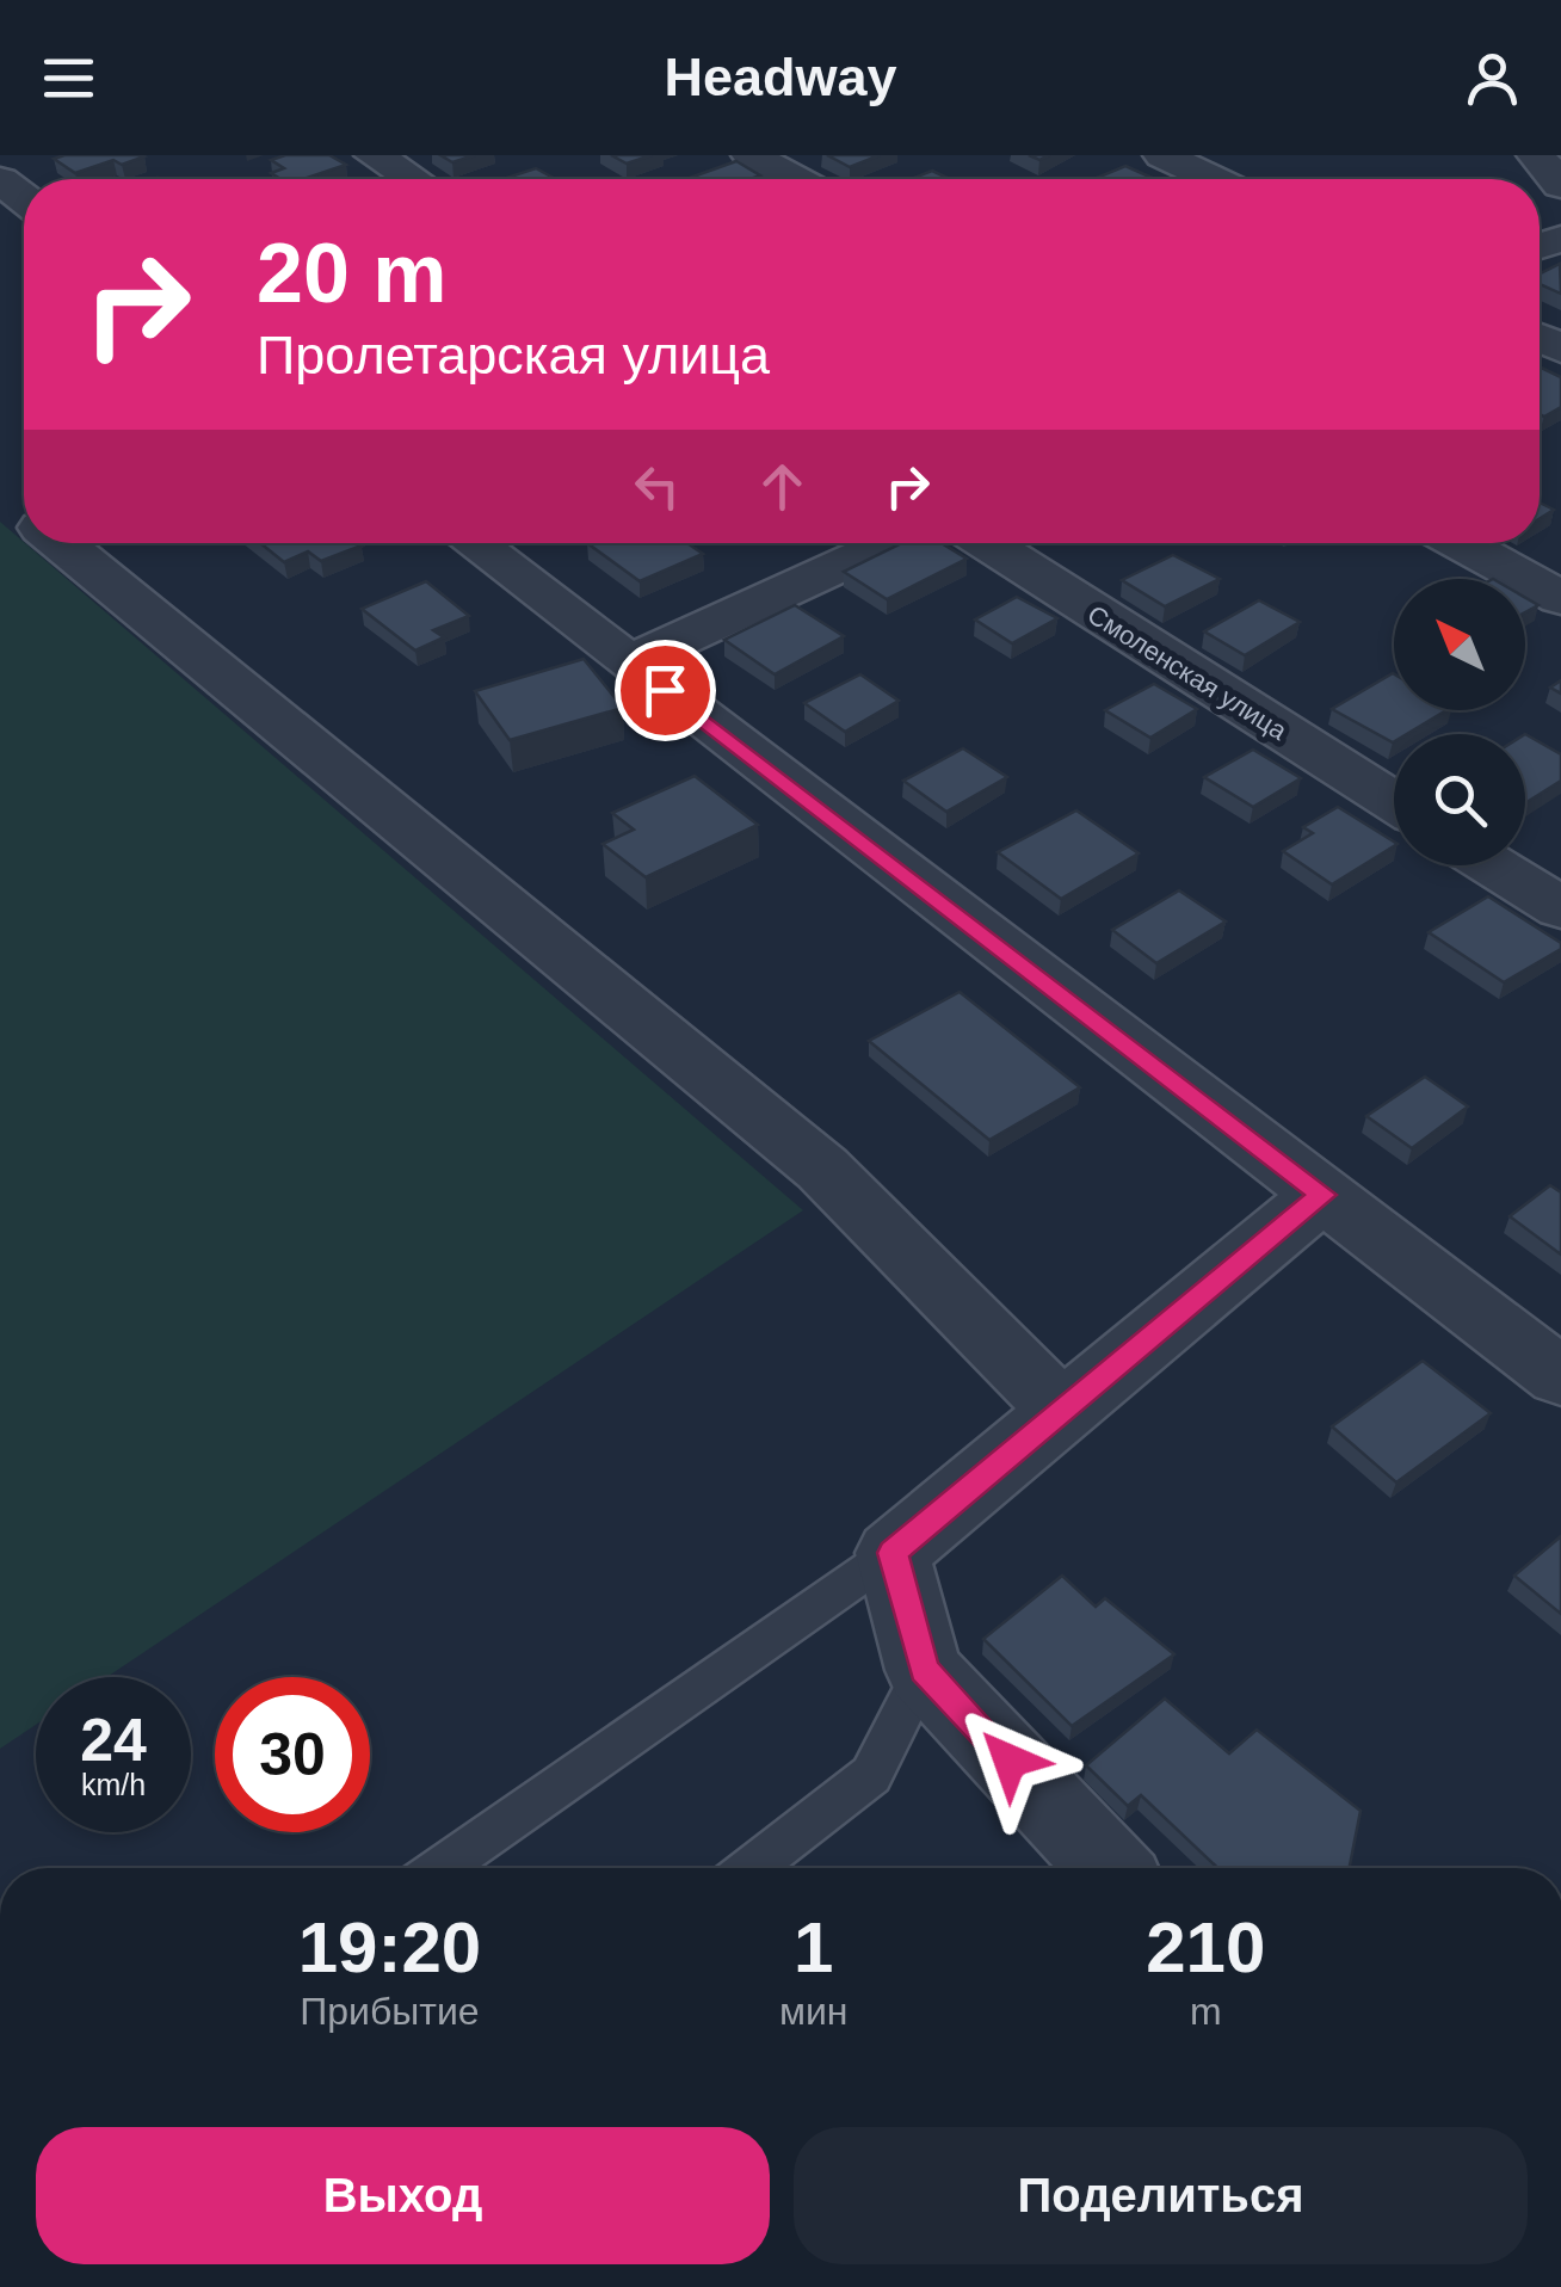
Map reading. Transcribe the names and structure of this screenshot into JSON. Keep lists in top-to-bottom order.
{
  "streets": {
    "street": ["Смоленская улица"]
  },
  "north": "top left",
  "page": {
    "header": "Headway",
    "turn": ["20 m", "Пролетарская улица"],
    "speed": "24 km/h",
    "limit": "30",
    "eta": [
      "19:20",
      "Прибытие",
      "1",
      "мин",
      "210",
      "m"
    ],
    "buttons": ["Выход", "Поделиться"]
  }
}
